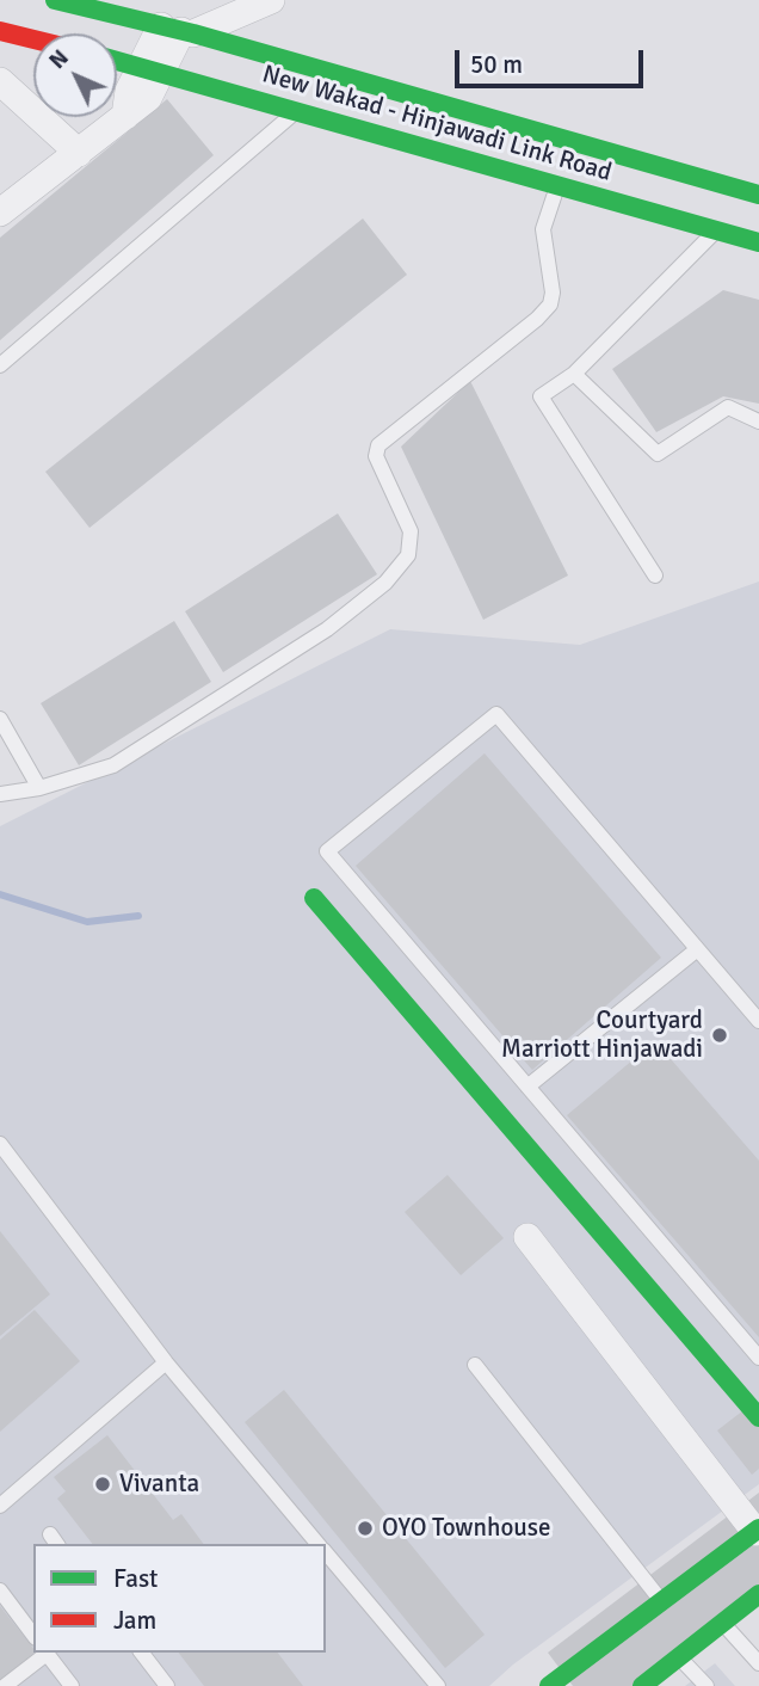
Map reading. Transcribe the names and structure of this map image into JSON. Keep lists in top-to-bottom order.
{
  "streets": {
    "main road": ["New Wakad - Hinjawadi Link Road"]
  },
  "places": ["Courtyard Marriott Hinjawadi", "Vivanta", "OYO Townhouse"],
  "legend": ["Fast", "Jam"],
  "scale_bar": "50 m",
  "north": "top left"
}
